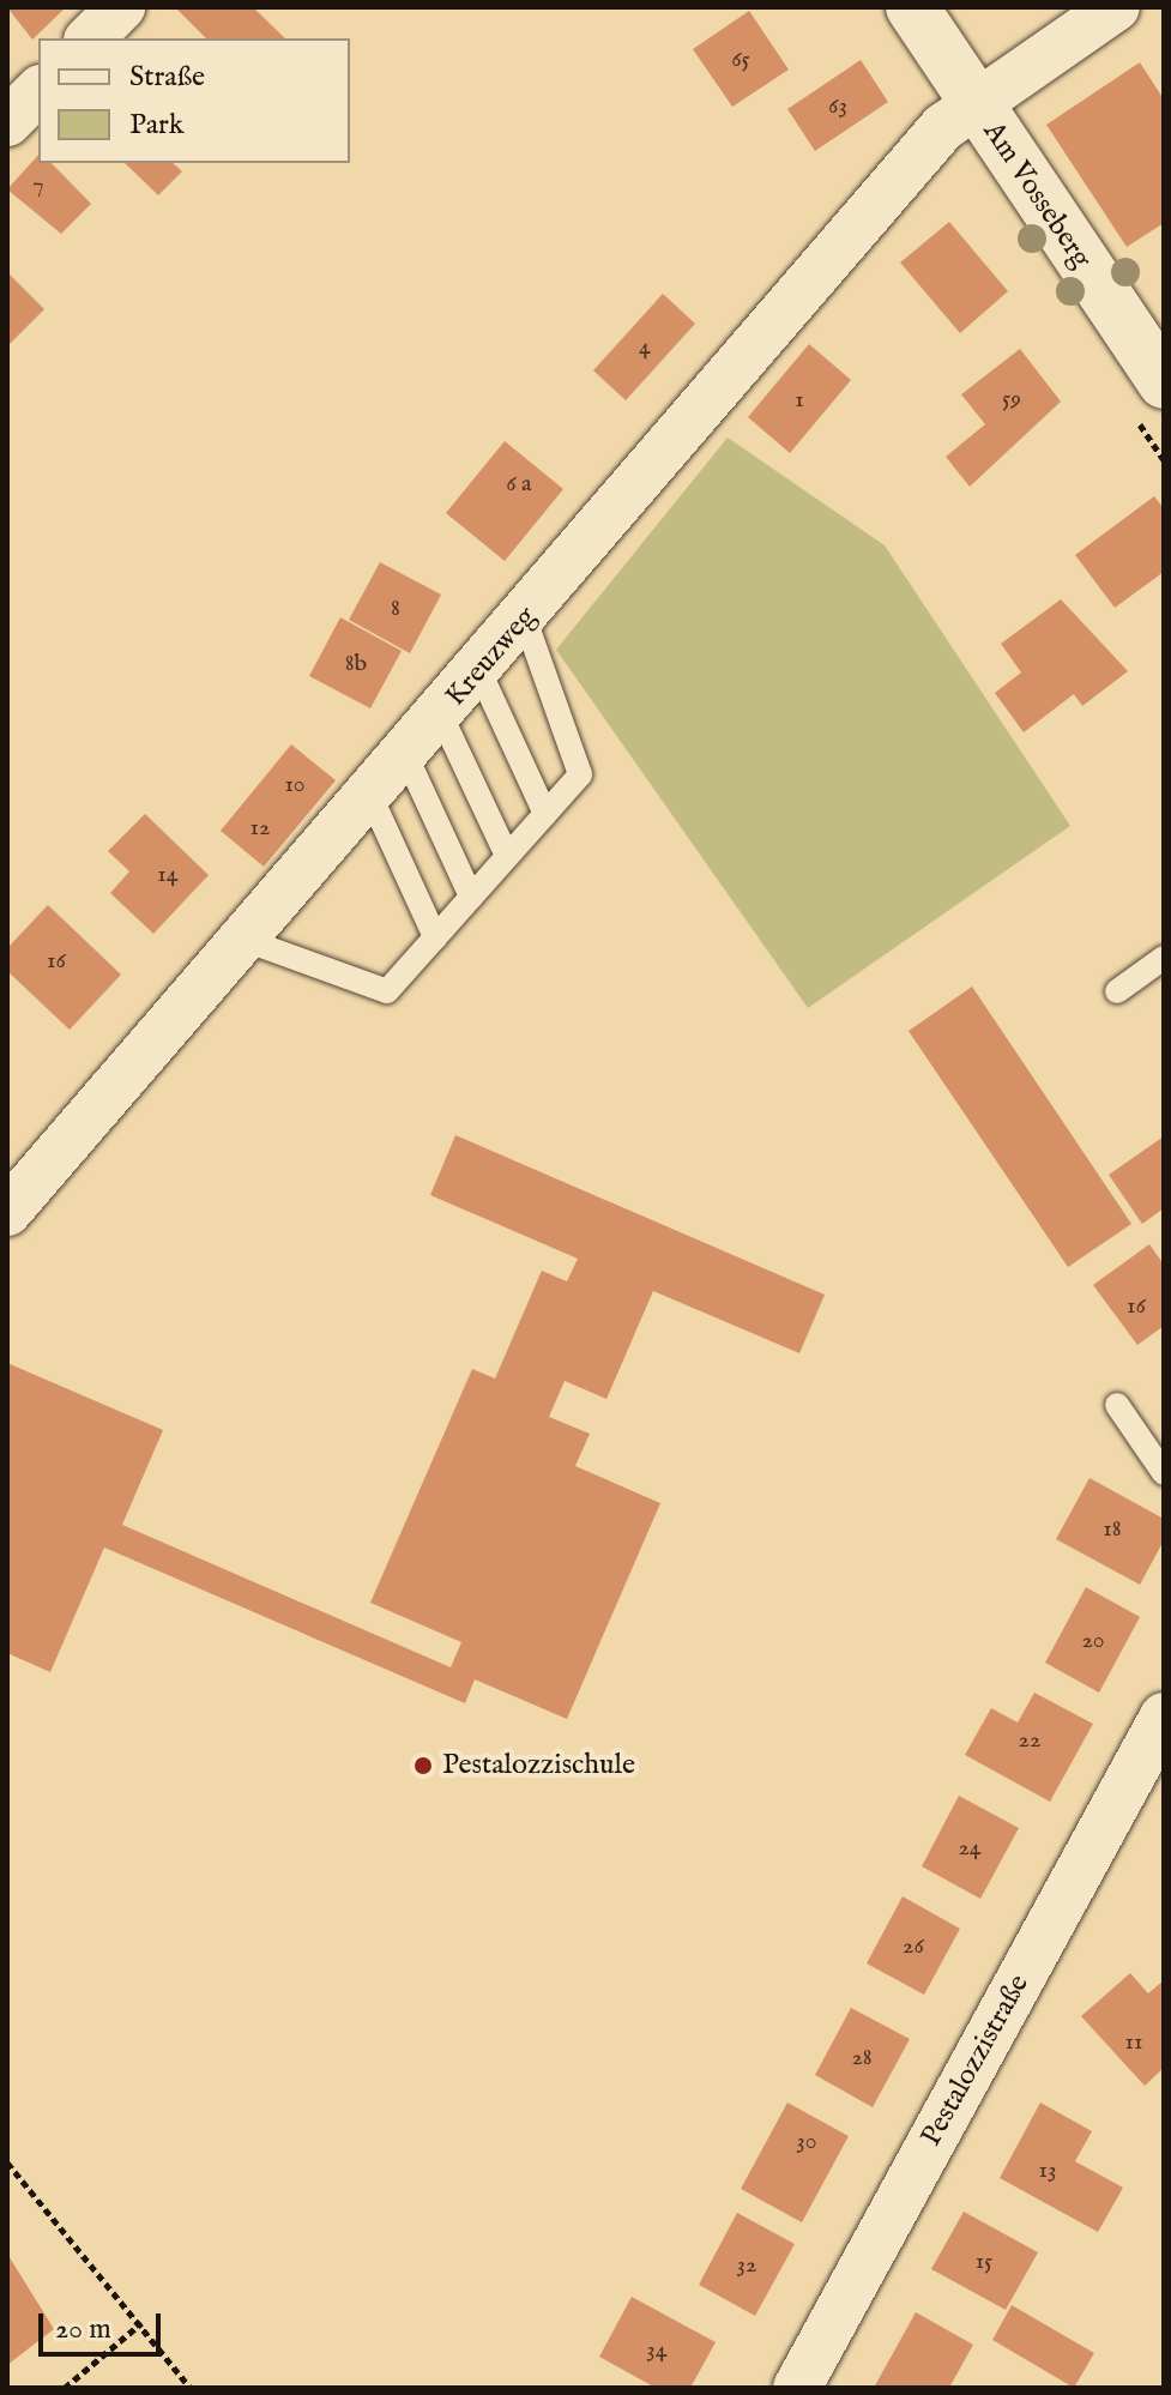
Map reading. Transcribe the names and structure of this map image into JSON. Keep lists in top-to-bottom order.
{
  "streets": {
    "street": ["Am Vosseberg", "Kreuzweg", "Pestalozzistraße"]
  },
  "crossings": [
    ["Am Vosseberg", "Kreuzweg"]
  ],
  "places": ["Pestalozzischule"],
  "house_numbers": [
    "65",
    "63",
    "7",
    "4",
    "59",
    "1",
    "6 a",
    "8",
    "8b",
    "10",
    "12",
    "14",
    "16",
    "16",
    "18",
    "20",
    "22",
    "24",
    "26",
    "11",
    "28",
    "30",
    "13",
    "15",
    "32",
    "34"
  ],
  "legend": ["Straße", "Park"],
  "scale_bar": "20 m"
}
